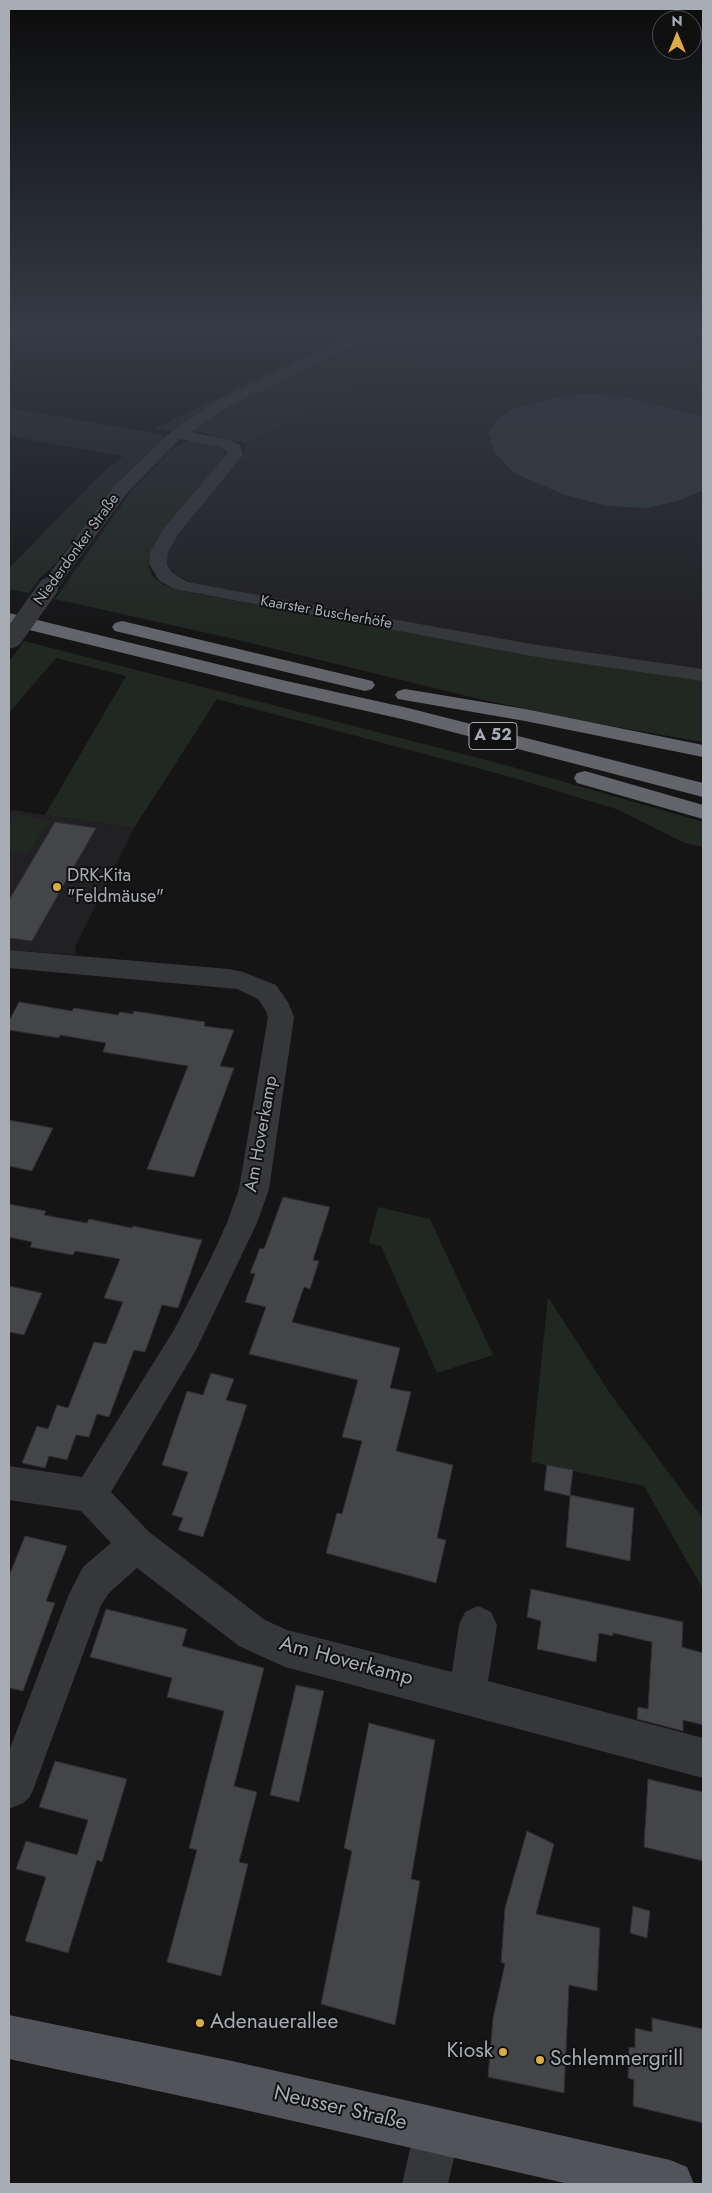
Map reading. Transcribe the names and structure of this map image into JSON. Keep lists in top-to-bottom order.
{
  "streets": {
    "highway": ["A 52"],
    "main road": ["Neusser Straße"],
    "street": ["Niederdonker Straße", "Kaarster Buscherhöfe", "Am Hoverkamp"]
  },
  "crossings": [
    ["Niederdonker Straße", "Kaarster Buscherhöfe"],
    ["Niederdonker Straße", "A 52"]
  ],
  "places": [
    "DRK-Kita \"Feldmäuse\"",
    "Adenauerallee",
    "Kiosk",
    "Schlemmergrill"
  ],
  "north": "top"
}
